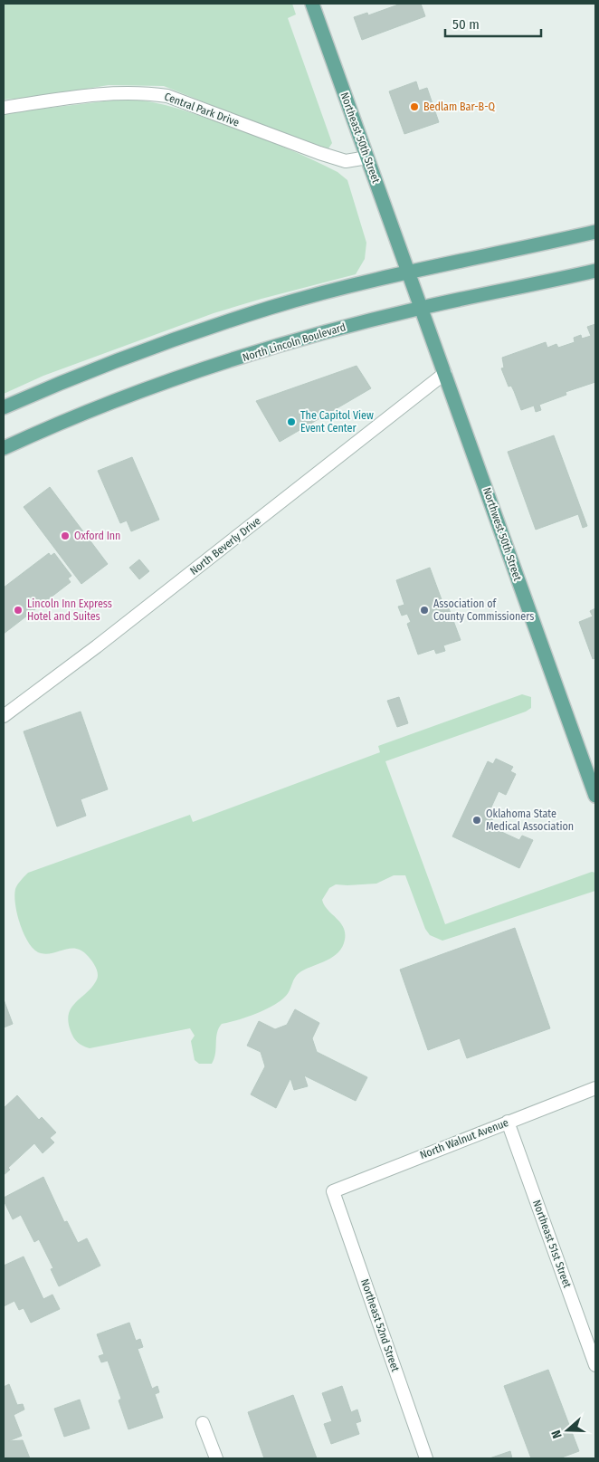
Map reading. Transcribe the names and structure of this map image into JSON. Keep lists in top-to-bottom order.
{
  "streets": {
    "main road": ["Northeast 50th Street", "North Lincoln Boulevard", "Northwest 50th Street"],
    "street": [
      "Central Park Drive",
      "North Beverly Drive",
      "North Walnut Avenue",
      "Northeast 51st Street",
      "Northeast 52nd Street"
    ]
  },
  "crossings": [
    ["Central Park Drive", "Northeast 50th Street"],
    ["Northeast 50th Street", "Northwest 50th Street"],
    ["North Lincoln Boulevard", "Northwest 50th Street"],
    ["Northwest 50th Street", "North Beverly Drive"],
    ["North Walnut Avenue", "Northeast 51st Street"],
    ["North Walnut Avenue", "Northeast 52nd Street"]
  ],
  "places": [
    "Bedlam Bar-B-Q",
    "The Capitol View Event Center",
    "Oxford Inn",
    "Lincoln Inn Express Hotel and Suites",
    "Association of County Commissioners",
    "Oklahoma State Medical Association"
  ],
  "scale_bar": "50 m",
  "north": "left"
}
